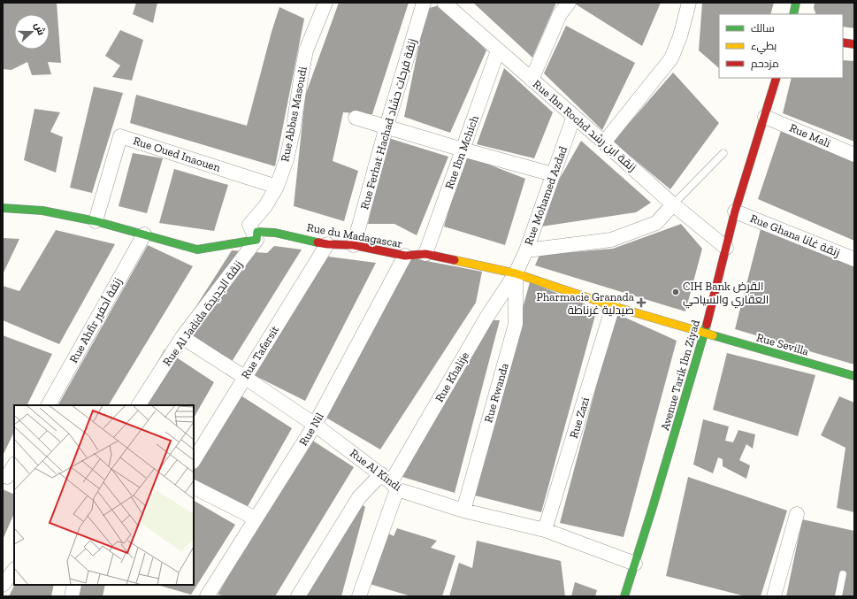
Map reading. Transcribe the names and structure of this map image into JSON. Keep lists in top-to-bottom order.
{
  "streets": {
    "street": [
      "Rue Abbas Masoudi",
      "Rue Ferhat Hachad زنقة فرحات حشاد",
      "Rue Ibn Rochd زنقة ابن رشد",
      "Rue Mali",
      "Rue Ibn Mchich",
      "Rue Oued Inaouen",
      "Rue Mohamed Azdad",
      "Rue du Madagascar",
      "Rue Ghana زنقة غانا",
      "Rue Al Jadida زنقة الجديدة",
      "Rue Ahfir زنقة أحفير",
      "Rue Sevilla",
      "Rue Tafersit",
      "Avenue Tarik Ibn Ziyad",
      "Rue Khalije",
      "Rue Rwanda",
      "Rue Zazi",
      "Rue Nil",
      "Rue Al Kindi"
    ]
  },
  "crossings": [
    ["Rue Abbas Masoudi", "Rue Oued Inaouen"],
    ["Rue Abbas Masoudi", "Rue du Madagascar"],
    ["Rue Abbas Masoudi", "Rue Al Jadida زنقة الجديدة"],
    ["Rue Ferhat Hachad زنقة فرحات حشاد", "Rue du Madagascar"],
    ["Rue Ibn Rochd زنقة ابن رشد", "Rue Ibn Mchich"],
    ["Rue Ibn Rochd زنقة ابن رشد", "Rue Mohamed Azdad"],
    ["Rue Ibn Rochd زنقة ابن رشد", "Avenue Tarik Ibn Ziyad"],
    ["Rue Mali", "Avenue Tarik Ibn Ziyad"],
    ["Rue Ibn Mchich", "Rue du Madagascar"],
    ["Rue Oued Inaouen", "Rue du Madagascar"],
    ["Rue Mohamed Azdad", "Rue du Madagascar"],
    ["Rue Mohamed Azdad", "Rue Khalije"],
    ["Rue Mohamed Azdad", "Rue Rwanda"],
    ["Rue du Madagascar", "Rue Al Jadida زنقة الجديدة"],
    ["Rue du Madagascar", "Rue Ahfir زنقة أحفير"],
    ["Rue du Madagascar", "Rue Sevilla"],
    ["Rue du Madagascar", "Rue Tafersit"],
    ["Rue du Madagascar", "Avenue Tarik Ibn Ziyad"],
    ["Rue du Madagascar", "Rue Khalije"],
    ["Rue du Madagascar", "Rue Rwanda"],
    ["Rue du Madagascar", "Rue Zazi"],
    ["Rue du Madagascar", "Rue Nil"],
    ["Rue Ghana زنقة غانا", "Avenue Tarik Ibn Ziyad"],
    ["Rue Al Jadida زنقة الجديدة", "Rue Al Kindi"],
    ["Rue Sevilla", "Avenue Tarik Ibn Ziyad"],
    ["Rue Tafersit", "Rue Al Kindi"],
    ["Avenue Tarik Ibn Ziyad", "Rue Al Kindi"],
    ["Rue Khalije", "Rue Rwanda"],
    ["Rue Khalije", "Rue Al Kindi"],
    ["Rue Rwanda", "Rue Al Kindi"],
    ["Rue Zazi", "Rue Al Kindi"],
    ["Rue Nil", "Rue Al Kindi"]
  ],
  "places": {
    "other": ["CIH Bank القرض العقاري والسياحي"],
    "health": ["Pharmacie Granada صيدلية غرناطة"]
  },
  "legend": ["سالك", "بطيء", "مزدحم"],
  "north": "right"
}
